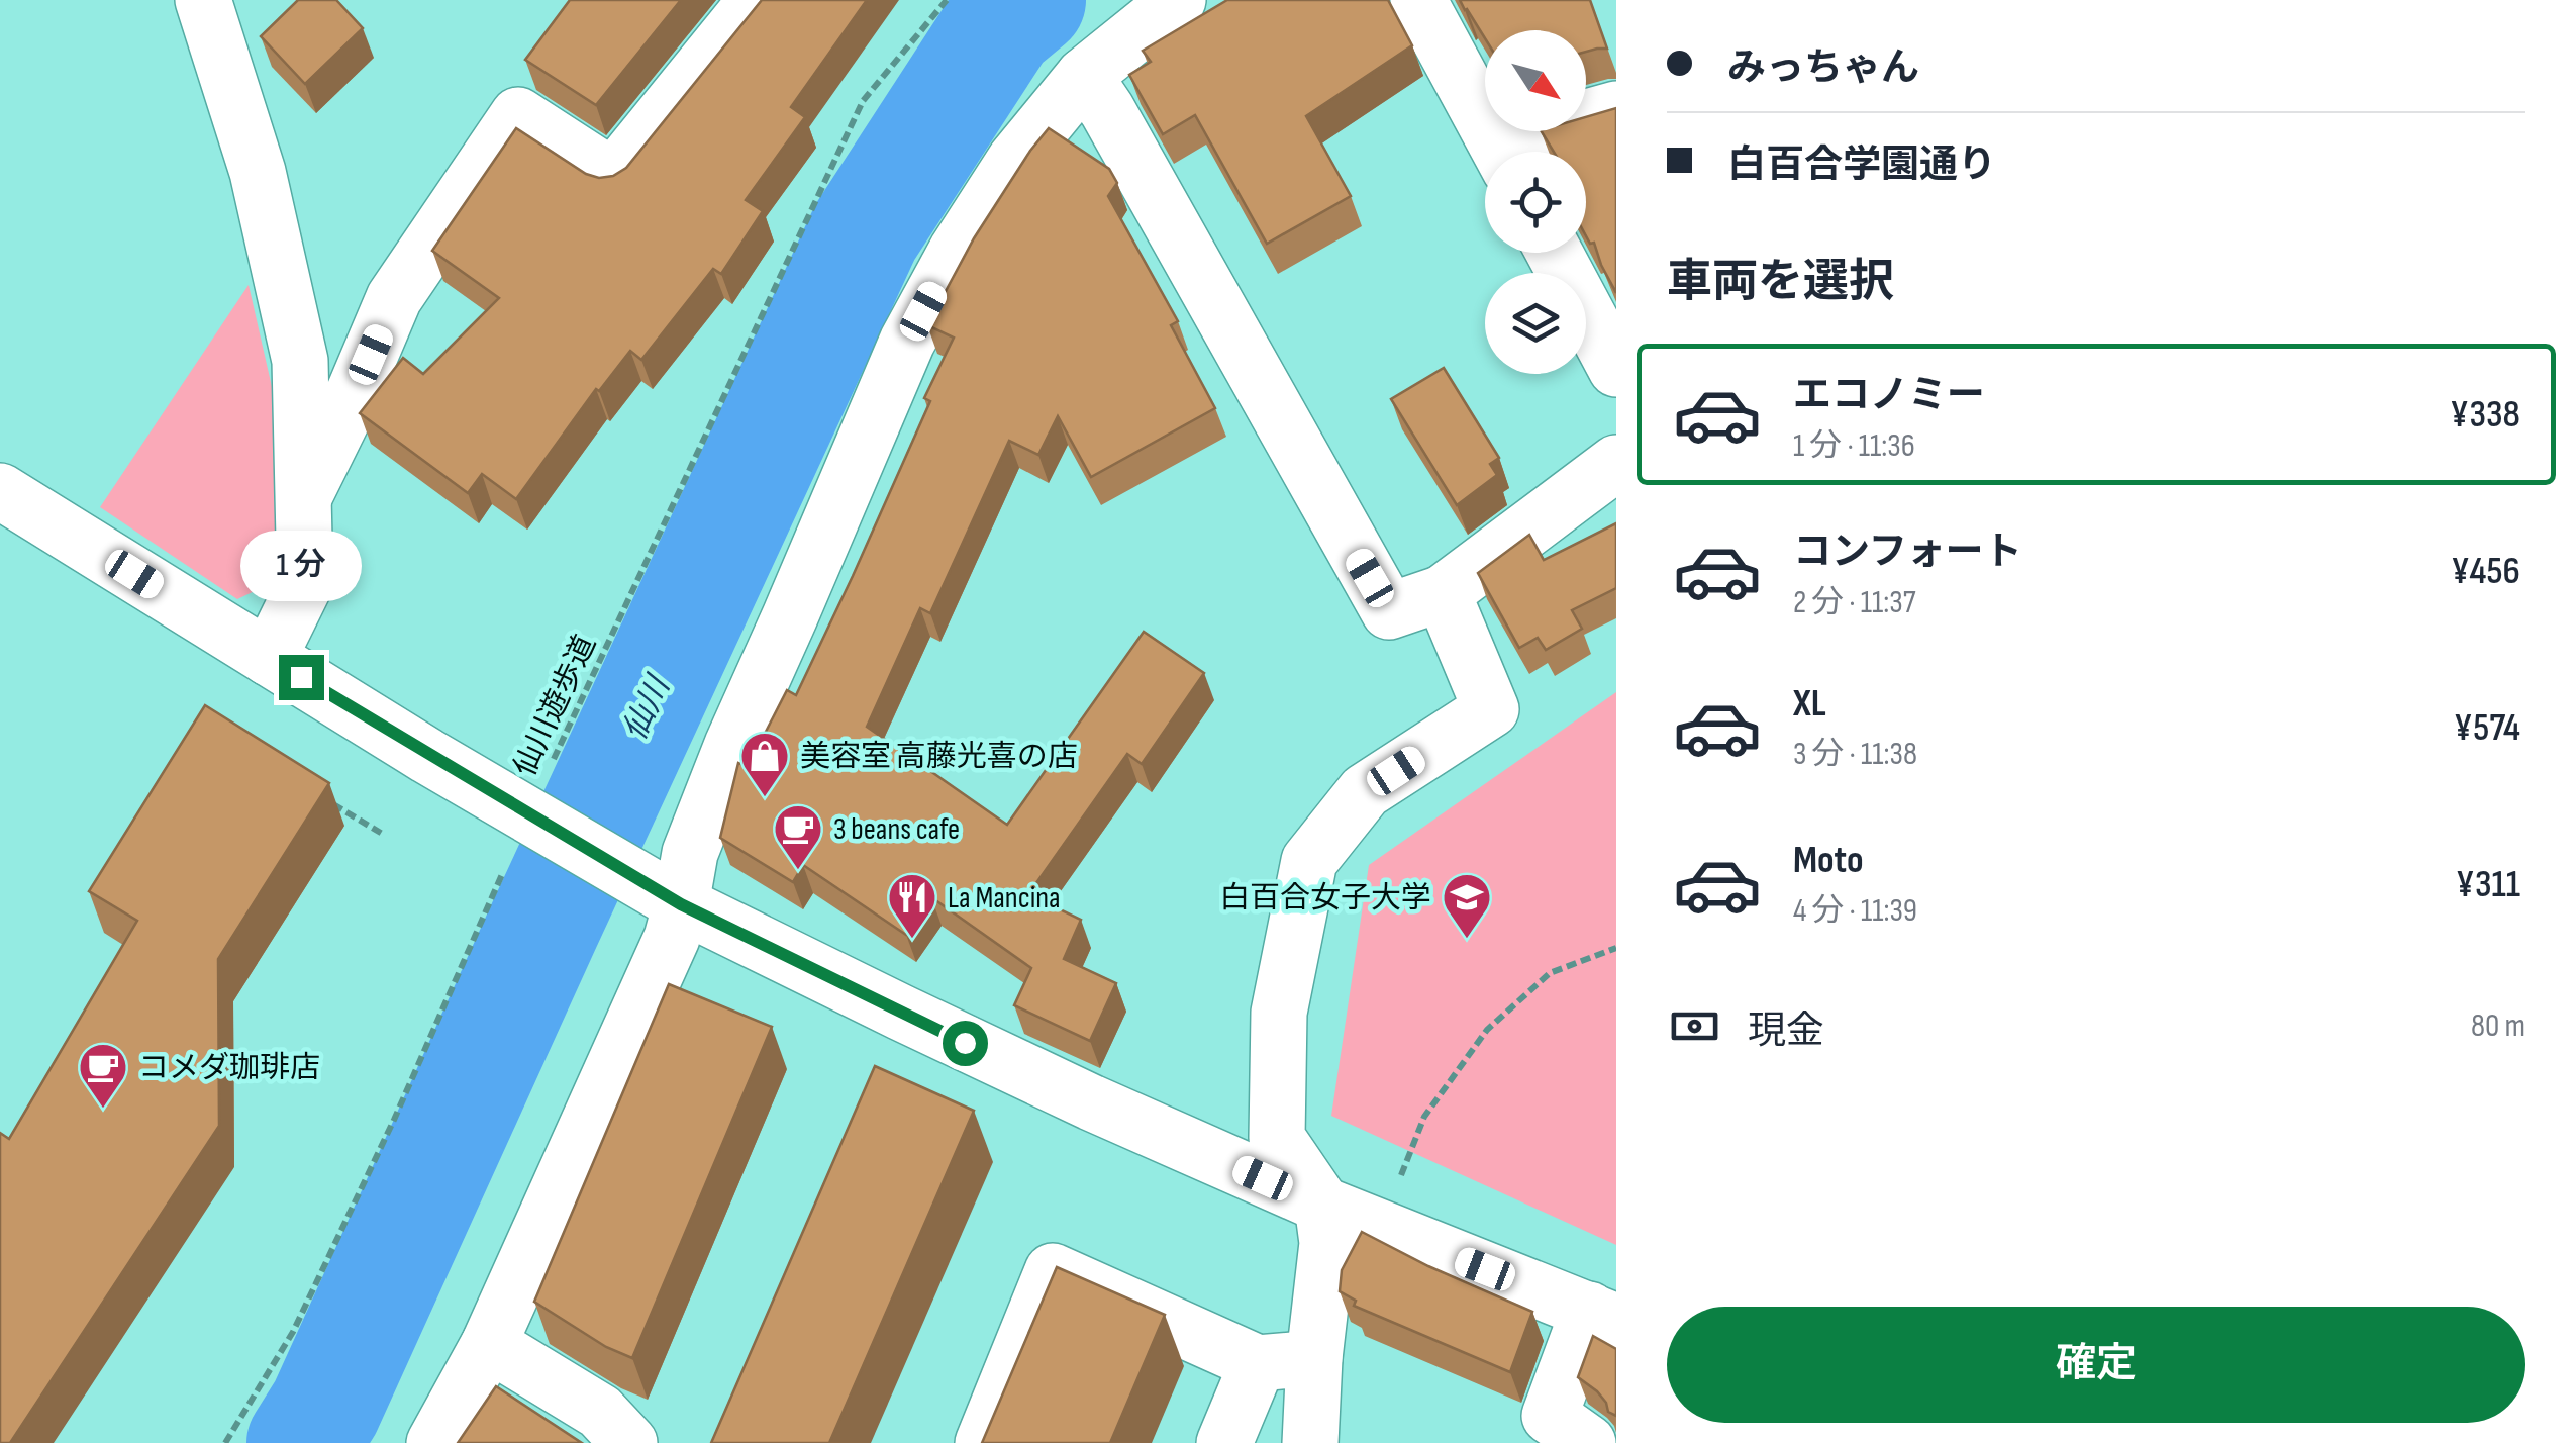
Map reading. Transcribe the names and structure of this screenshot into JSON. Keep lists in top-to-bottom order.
{
  "streets": {
    "path": ["仙川遊歩道"]
  },
  "water": ["仙川"],
  "places": {
    "shop": ["美容室 高藤光喜の店"],
    "cafe": ["3 beans cafe", "コメダ珈琲店"],
    "restaurant": ["La Mancina"],
    "school or university": ["白百合女子大学"]
  },
  "north": "bottom right",
  "page": {
    "banner": ["みっちゃん", "白百合学園通り"],
    "heading": "車両を選択",
    "list": [
      {
        "name": "エコノミー",
        "note": "1 分 · 11:36",
        "value": "¥338"
      },
      {
        "name": "コンフォート",
        "note": "2 分 · 11:37",
        "value": "¥456"
      },
      {
        "name": "XL",
        "note": "3 分 · 11:38",
        "value": "¥574"
      },
      {
        "name": "Moto",
        "note": "4 分 · 11:39",
        "value": "¥311"
      }
    ],
    "bubble": "1 分",
    "pay": ["現金", "80 m"],
    "buttons": "確定"
  }
}
